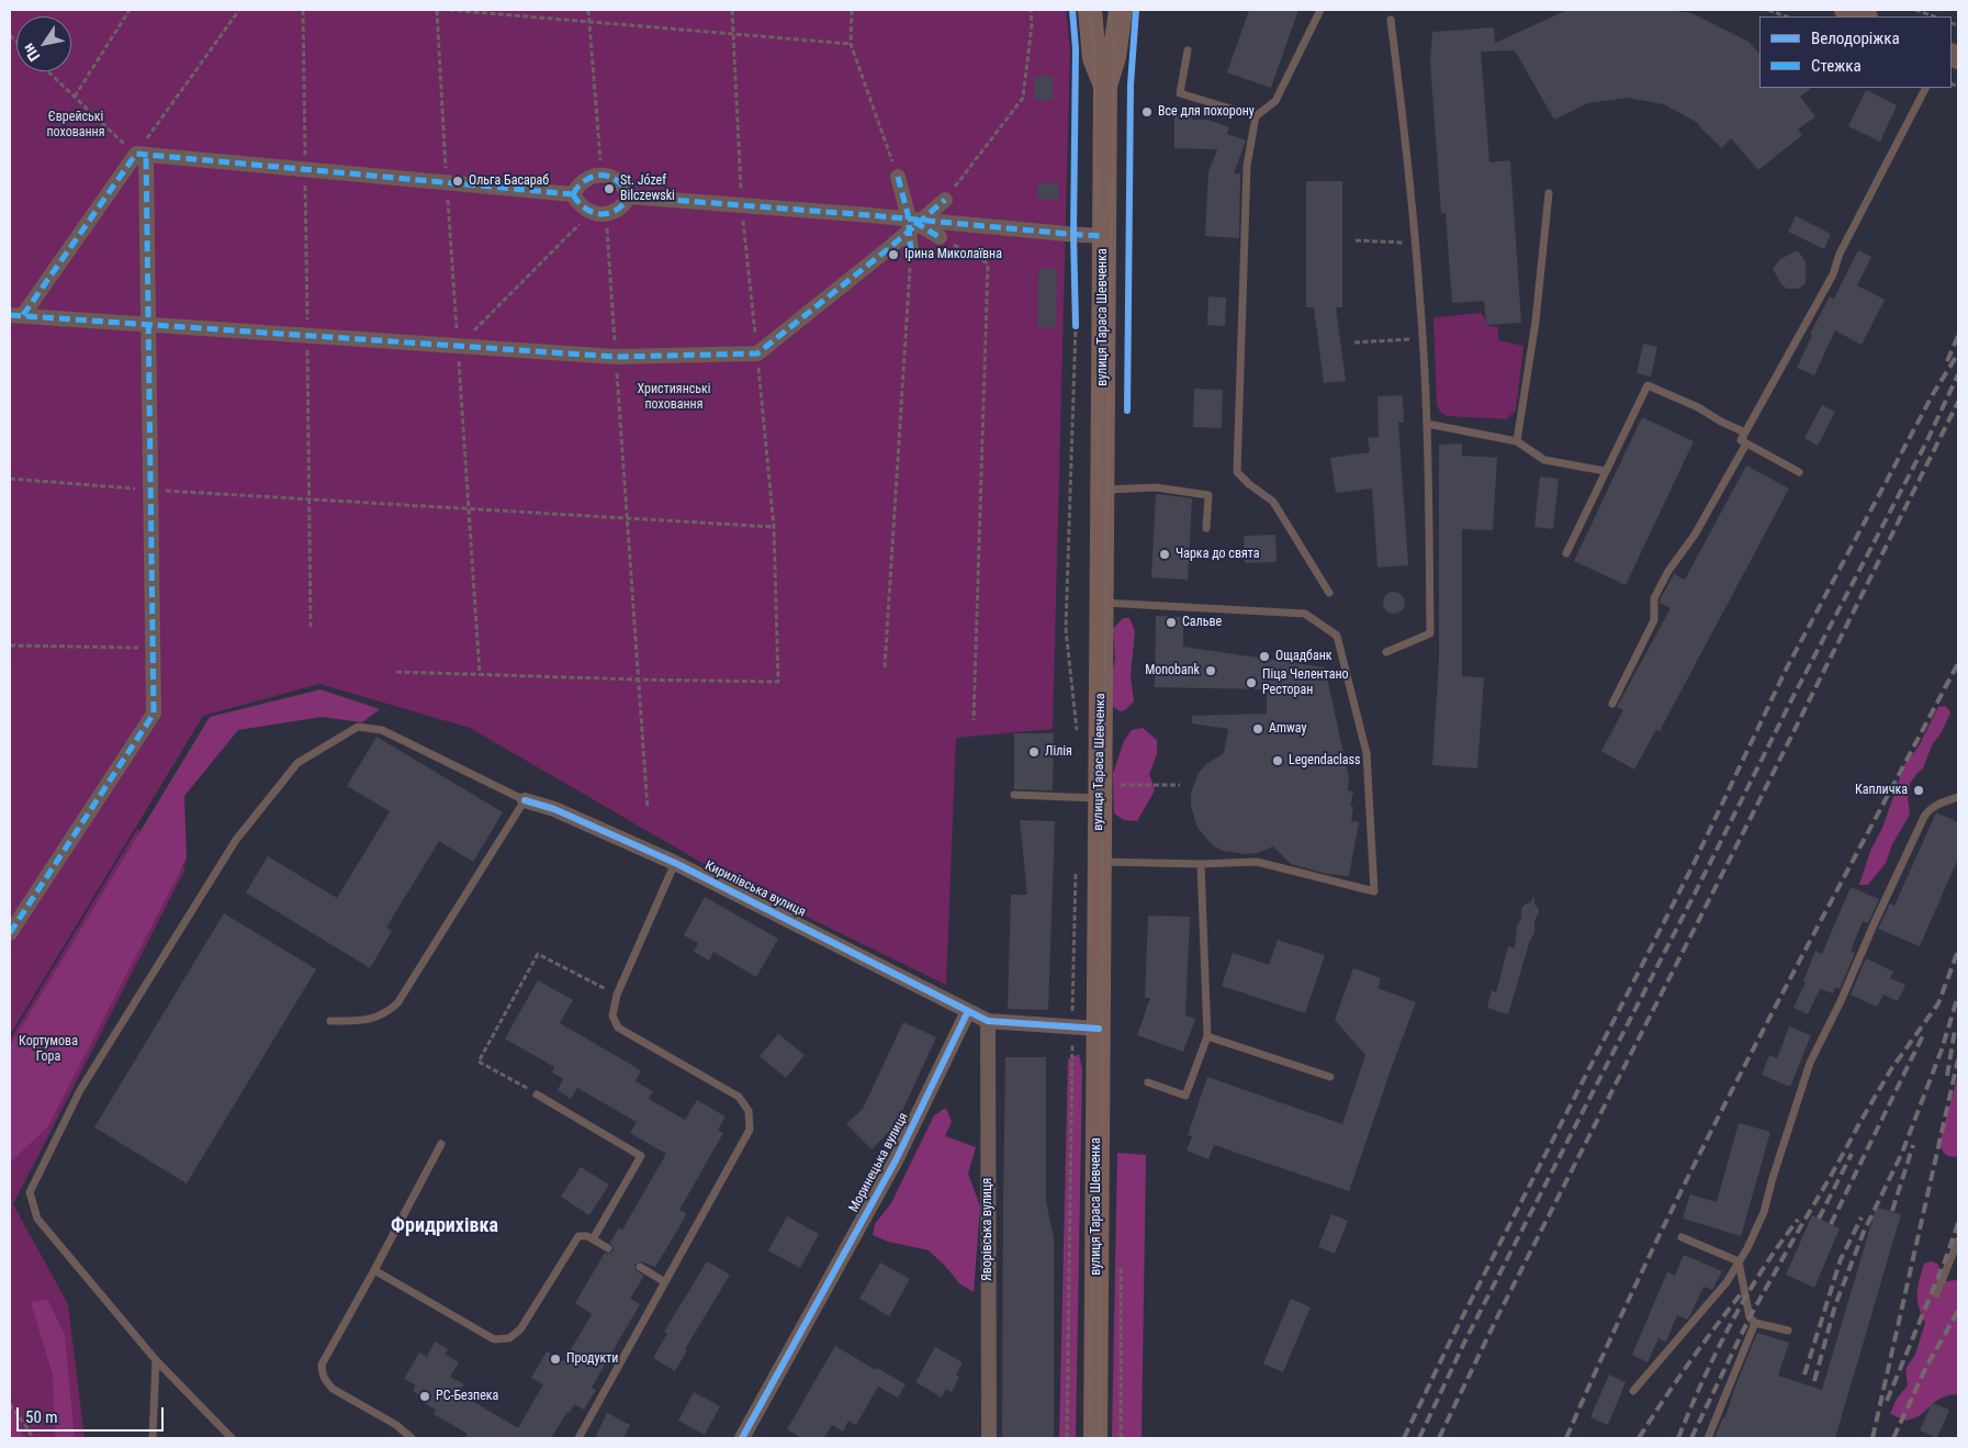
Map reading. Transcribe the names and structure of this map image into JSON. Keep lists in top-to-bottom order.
{
  "streets": {
    "main road": ["вулиця Тараса Шевченка"],
    "street": ["Кирилівська вулиця", "Моринецька вулиця", "Яворівська вулиця"]
  },
  "crossings": [
    ["Кирилівська вулиця", "Моринецька вулиця"]
  ],
  "districts": ["Фридрихівка"],
  "parks": ["Єврейські поховання", "Християнські поховання", "Кортумова Гора"],
  "places": [
    "Все для похорону",
    "Ольга Басараб",
    "St. Józef Bilczewski",
    "Ірина Миколаївна",
    "Чарка до свята",
    "Сальве",
    "Ощадбанк",
    "Monobank",
    "Піца Челентано Ресторан",
    "Amway",
    "Лілія",
    "Legendaclass",
    "Капличка",
    "Продукти",
    "РС-Безпека"
  ],
  "legend": ["Велодоріжка", "Стежка"],
  "scale_bar": "50 m",
  "north": "bottom left"
}
